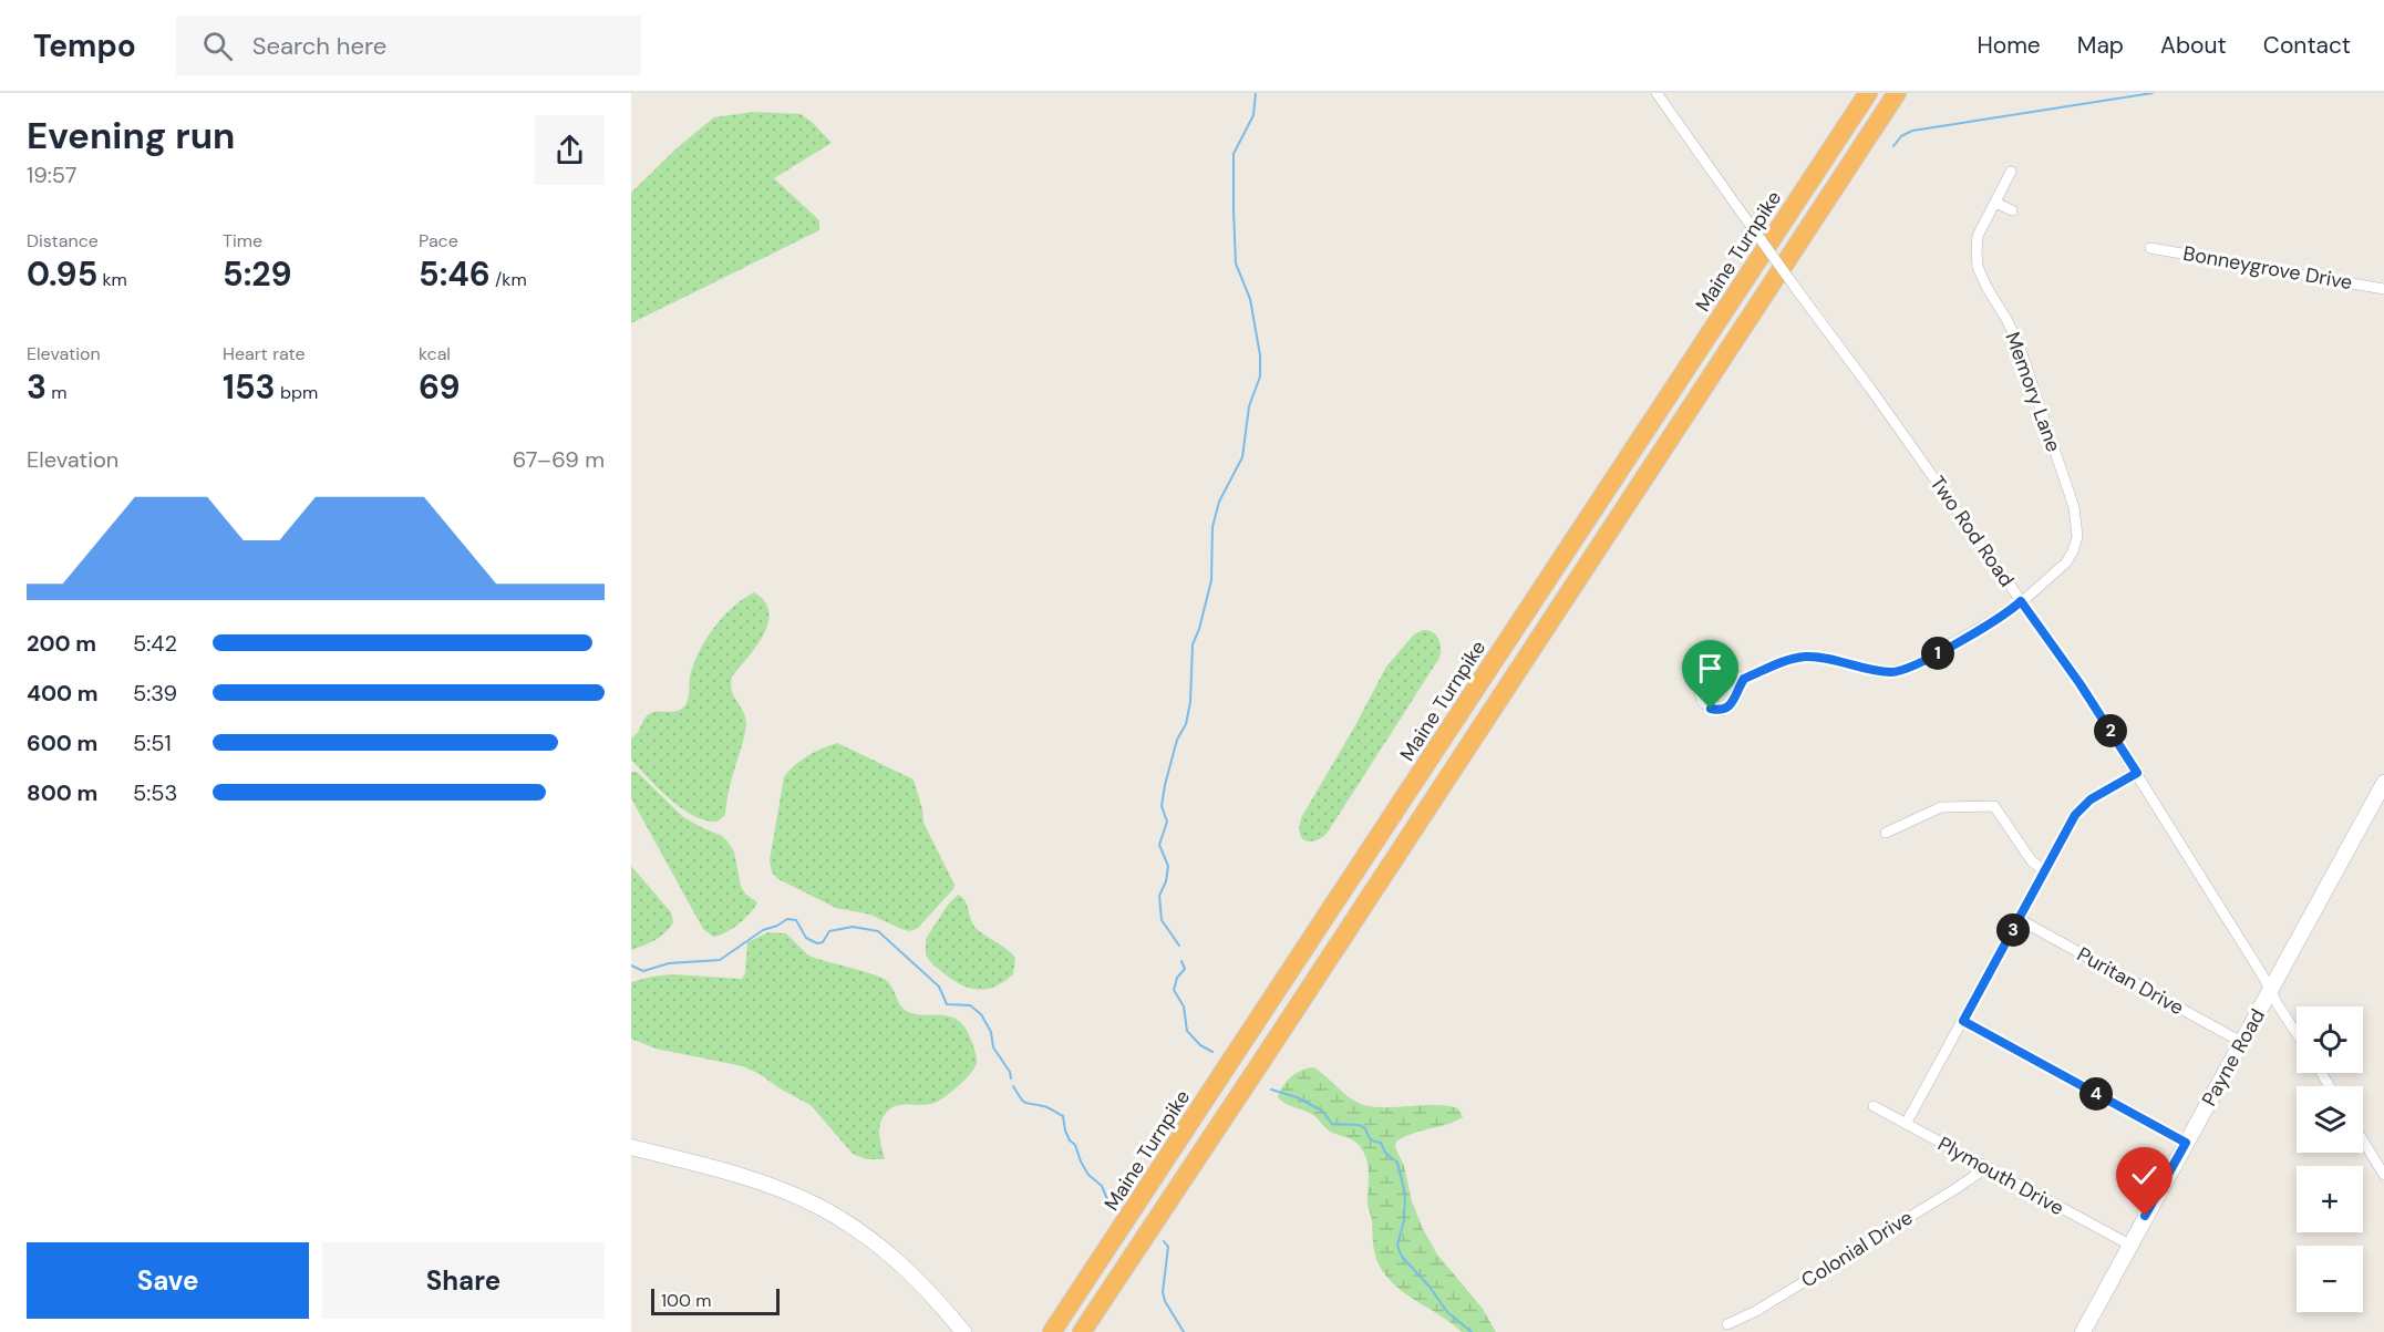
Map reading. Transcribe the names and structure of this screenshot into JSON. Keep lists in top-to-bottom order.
{
  "streets": {
    "highway": ["Maine Turnpike"],
    "main road": ["Payne Road"],
    "street": [
      "Bonneygrove Drive",
      "Memory Lane",
      "Two Rod Road",
      "Puritan Drive",
      "Plymouth Drive",
      "Colonial Drive"
    ]
  },
  "crossings": [
    ["Memory Lane", "Two Rod Road"],
    ["Two Rod Road", "Payne Road"],
    ["Puritan Drive", "Payne Road"],
    ["Payne Road", "Plymouth Drive"],
    ["Plymouth Drive", "Colonial Drive"]
  ],
  "scale_bar": "100 m",
  "page": {
    "header": "Tempo",
    "search": "Search here",
    "nav": [
      "Home",
      "Map",
      "About",
      "Contact"
    ],
    "heading": ["Evening run", "19:57"],
    "stats": [
      ["Distance", "0.95 km"],
      ["Time", "5:29"],
      ["Pace", "5:46 /km"],
      ["Elevation", "3 m"],
      ["Heart rate", "153 bpm"],
      ["kcal", "69"]
    ],
    "chart": ["Elevation", "67–69 m"],
    "list": [
      {
        "name": "200 m",
        "note": "5:42"
      },
      {
        "name": "400 m",
        "note": "5:39"
      },
      {
        "name": "600 m",
        "note": "5:51"
      },
      {
        "name": "800 m",
        "note": "5:53"
      }
    ],
    "pins": [
      "1",
      "2",
      "3",
      "4"
    ],
    "map_buttons": ["+", "−"],
    "buttons": ["Save", "Share"],
    "scale": "100 m"
  }
}
